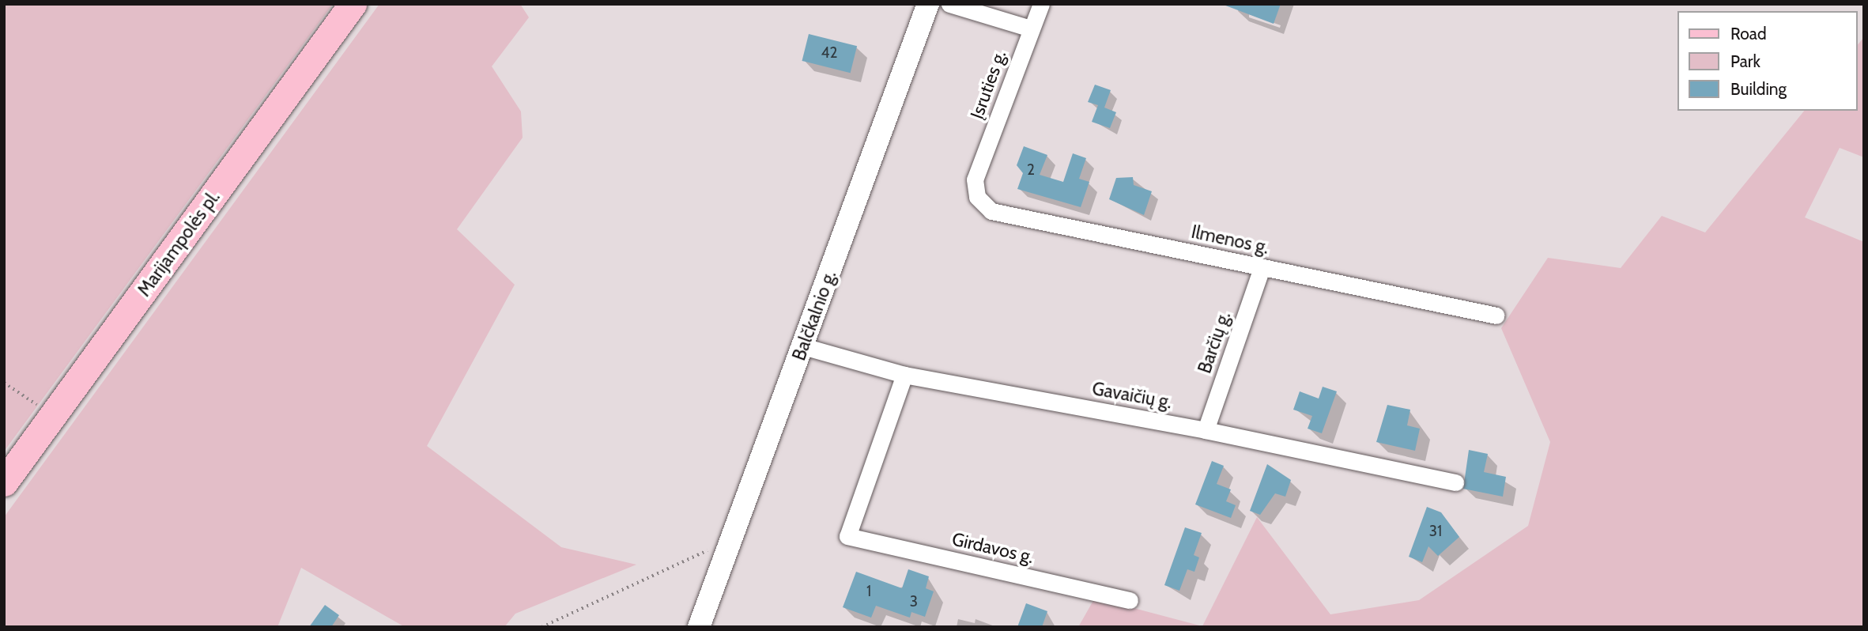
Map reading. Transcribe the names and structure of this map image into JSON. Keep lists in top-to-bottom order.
{
  "streets": {
    "main road": ["Marijampolės pl."],
    "street": [
      "Įsruties g.",
      "Ilmenos g.",
      "Balčkalnio g.",
      "Barčių g.",
      "Gavaičių g.",
      "Girdavos g."
    ]
  },
  "crossings": [
    ["Įsruties g.", "Ilmenos g."],
    ["Ilmenos g.", "Barčių g."],
    ["Balčkalnio g.", "Gavaičių g."],
    ["Barčių g.", "Gavaičių g."],
    ["Gavaičių g.", "Girdavos g."]
  ],
  "house_numbers": [
    "42",
    "2",
    "31",
    "1",
    "3"
  ],
  "legend": ["Road", "Park", "Building"]
}
